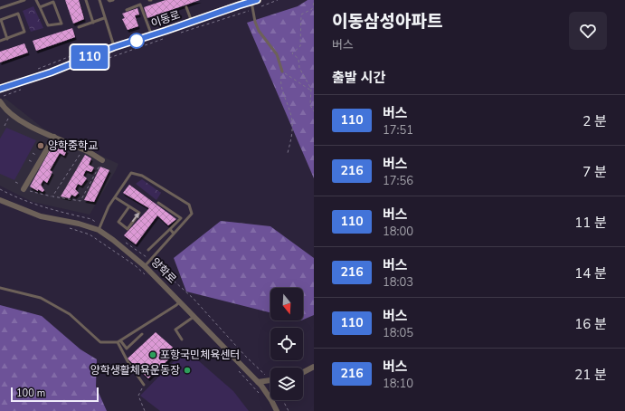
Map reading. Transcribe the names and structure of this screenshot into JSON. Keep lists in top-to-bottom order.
{
  "streets": {
    "street": ["이동로", "양학로"]
  },
  "places": ["양학중학교", "포항국민체육센터", "양학생활체육운동장"],
  "lines": ["bus line 110"],
  "scale_bar": "100 m",
  "north": "bottom",
  "page": {
    "on_map": "110",
    "heading": [
      ["이동삼성아파트", "버스"],
      "출발 시간"
    ],
    "list": [
      {
        "mark": "110",
        "name": "버스",
        "note": "17:51",
        "value": "2 분"
      },
      {
        "mark": "216",
        "name": "버스",
        "note": "17:56",
        "value": "7 분"
      },
      {
        "mark": "110",
        "name": "버스",
        "note": "18:00",
        "value": "11 분"
      },
      {
        "mark": "216",
        "name": "버스",
        "note": "18:03",
        "value": "14 분"
      },
      {
        "mark": "110",
        "name": "버스",
        "note": "18:05",
        "value": "16 분"
      },
      {
        "mark": "216",
        "name": "버스",
        "note": "18:10",
        "value": "21 분"
      }
    ],
    "scale": "100 m"
  }
}
